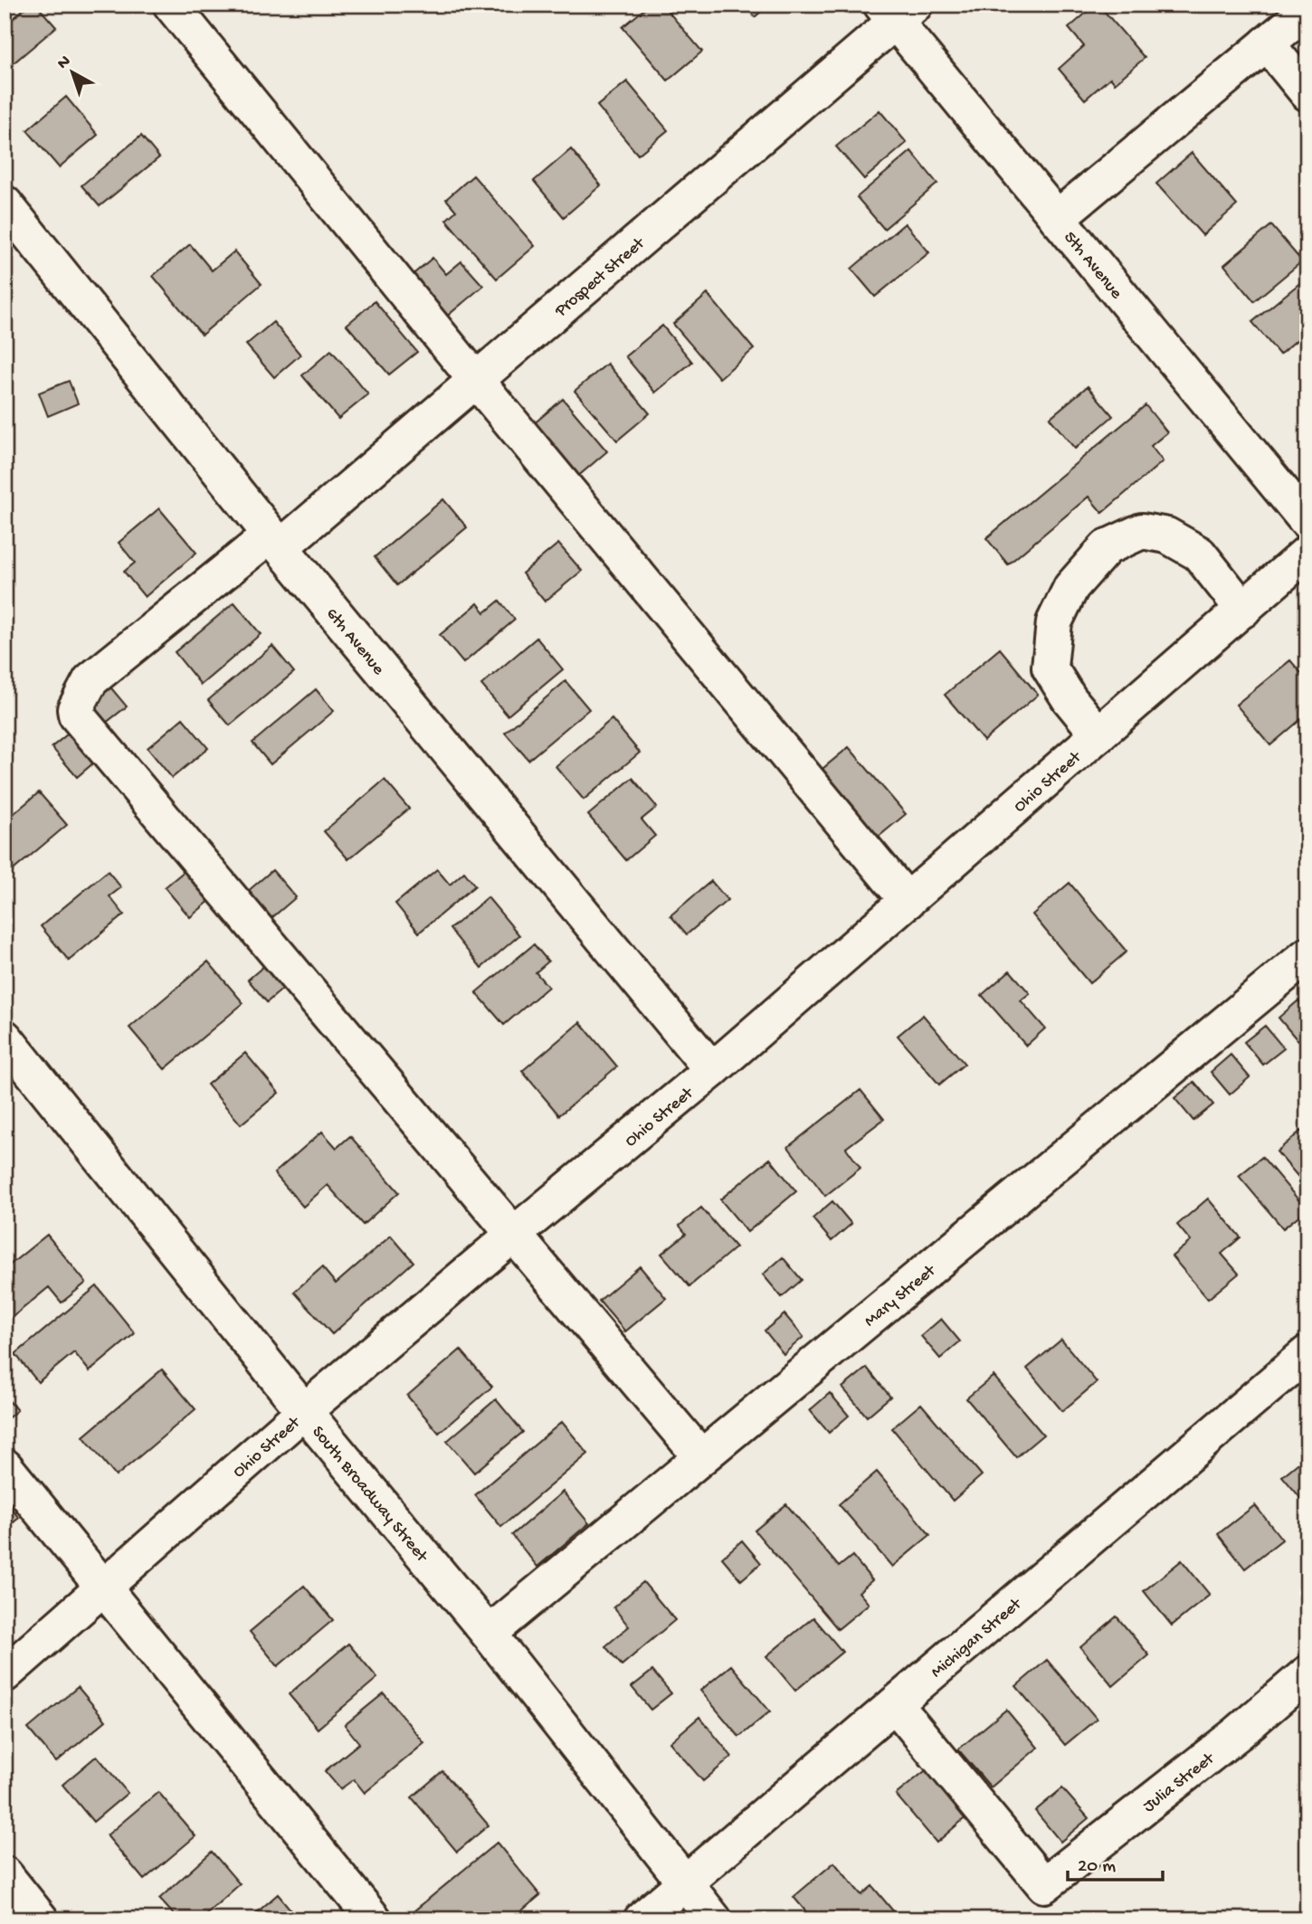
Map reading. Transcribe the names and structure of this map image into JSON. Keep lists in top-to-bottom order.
{
  "streets": {
    "street": [
      "5th Avenue",
      "Prospect Street",
      "6th Avenue",
      "Ohio Street",
      "Mary Street",
      "South Broadway Street",
      "Michigan Street",
      "Julia Street"
    ]
  },
  "crossings": [
    ["5th Avenue", "Prospect Street"],
    ["Prospect Street", "6th Avenue"],
    ["Prospect Street", "Ohio Street"],
    ["6th Avenue", "Ohio Street"],
    ["Ohio Street", "South Broadway Street"],
    ["Mary Street", "South Broadway Street"],
    ["South Broadway Street", "Michigan Street"],
    ["Michigan Street", "Julia Street"]
  ],
  "scale_bar": "20 m",
  "north": "top left"
}
